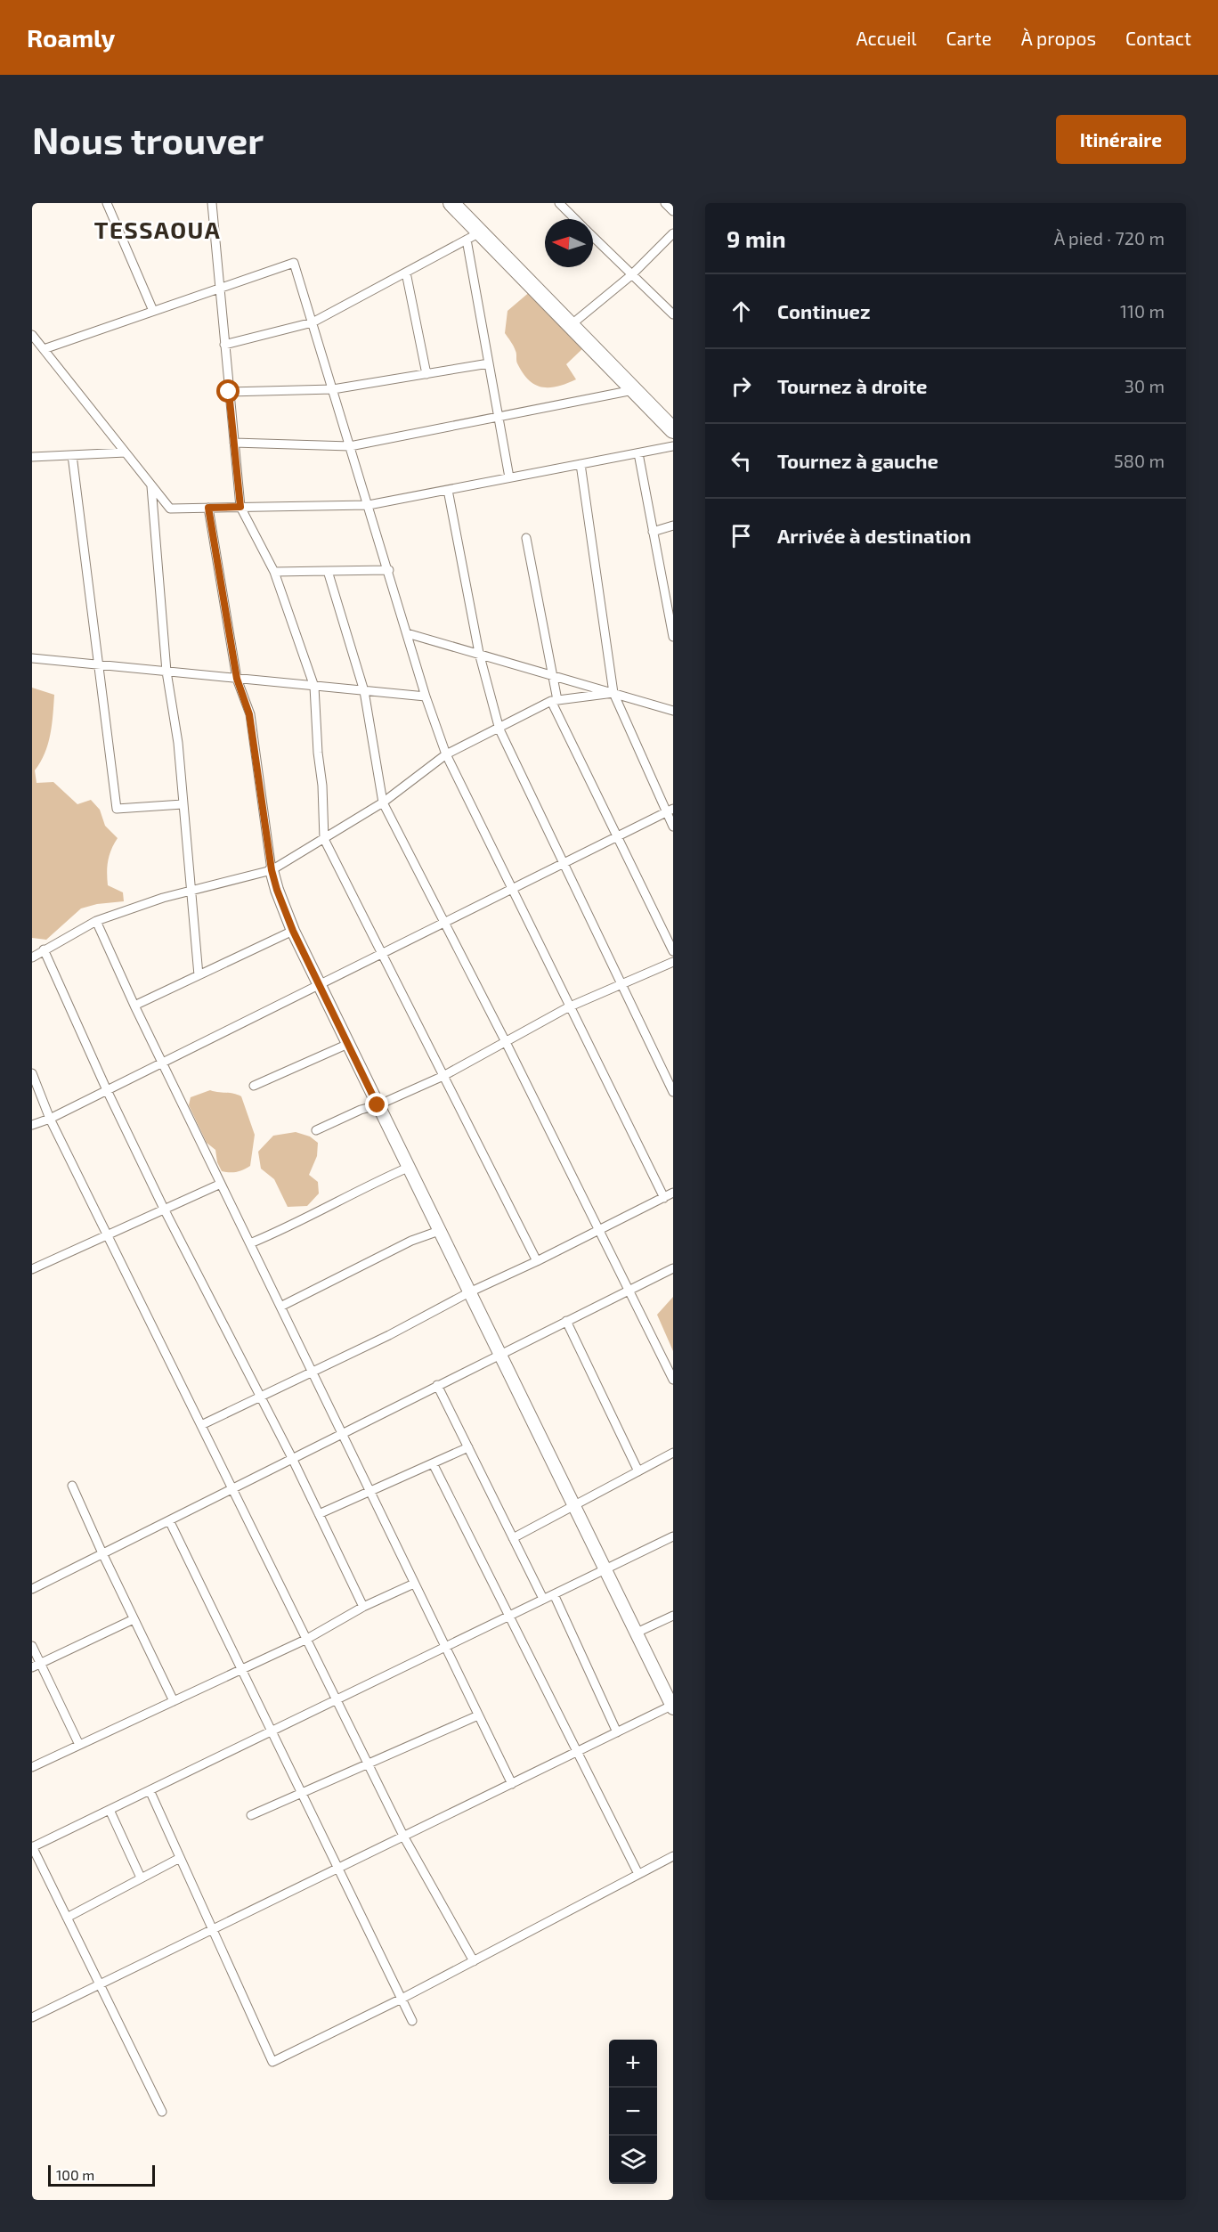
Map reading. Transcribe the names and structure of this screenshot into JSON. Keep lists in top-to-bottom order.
{
  "districts": ["TESSAOUA"],
  "scale_bar": "100 m",
  "north": "left",
  "page": {
    "header": "Roamly",
    "nav": [
      "Accueil",
      "Carte",
      "À propos",
      "Contact"
    ],
    "buttons": "Itinéraire",
    "title": "Nous trouver",
    "heading": ["9 min", "À pied · 720 m"],
    "list": [
      ["Continuez", "110 m"],
      ["Tournez à droite", "30 m"],
      ["Tournez à gauche", "580 m"],
      "Arrivée à destination"
    ],
    "map_buttons": ["+", "−"],
    "scale": "100 m"
  }
}
